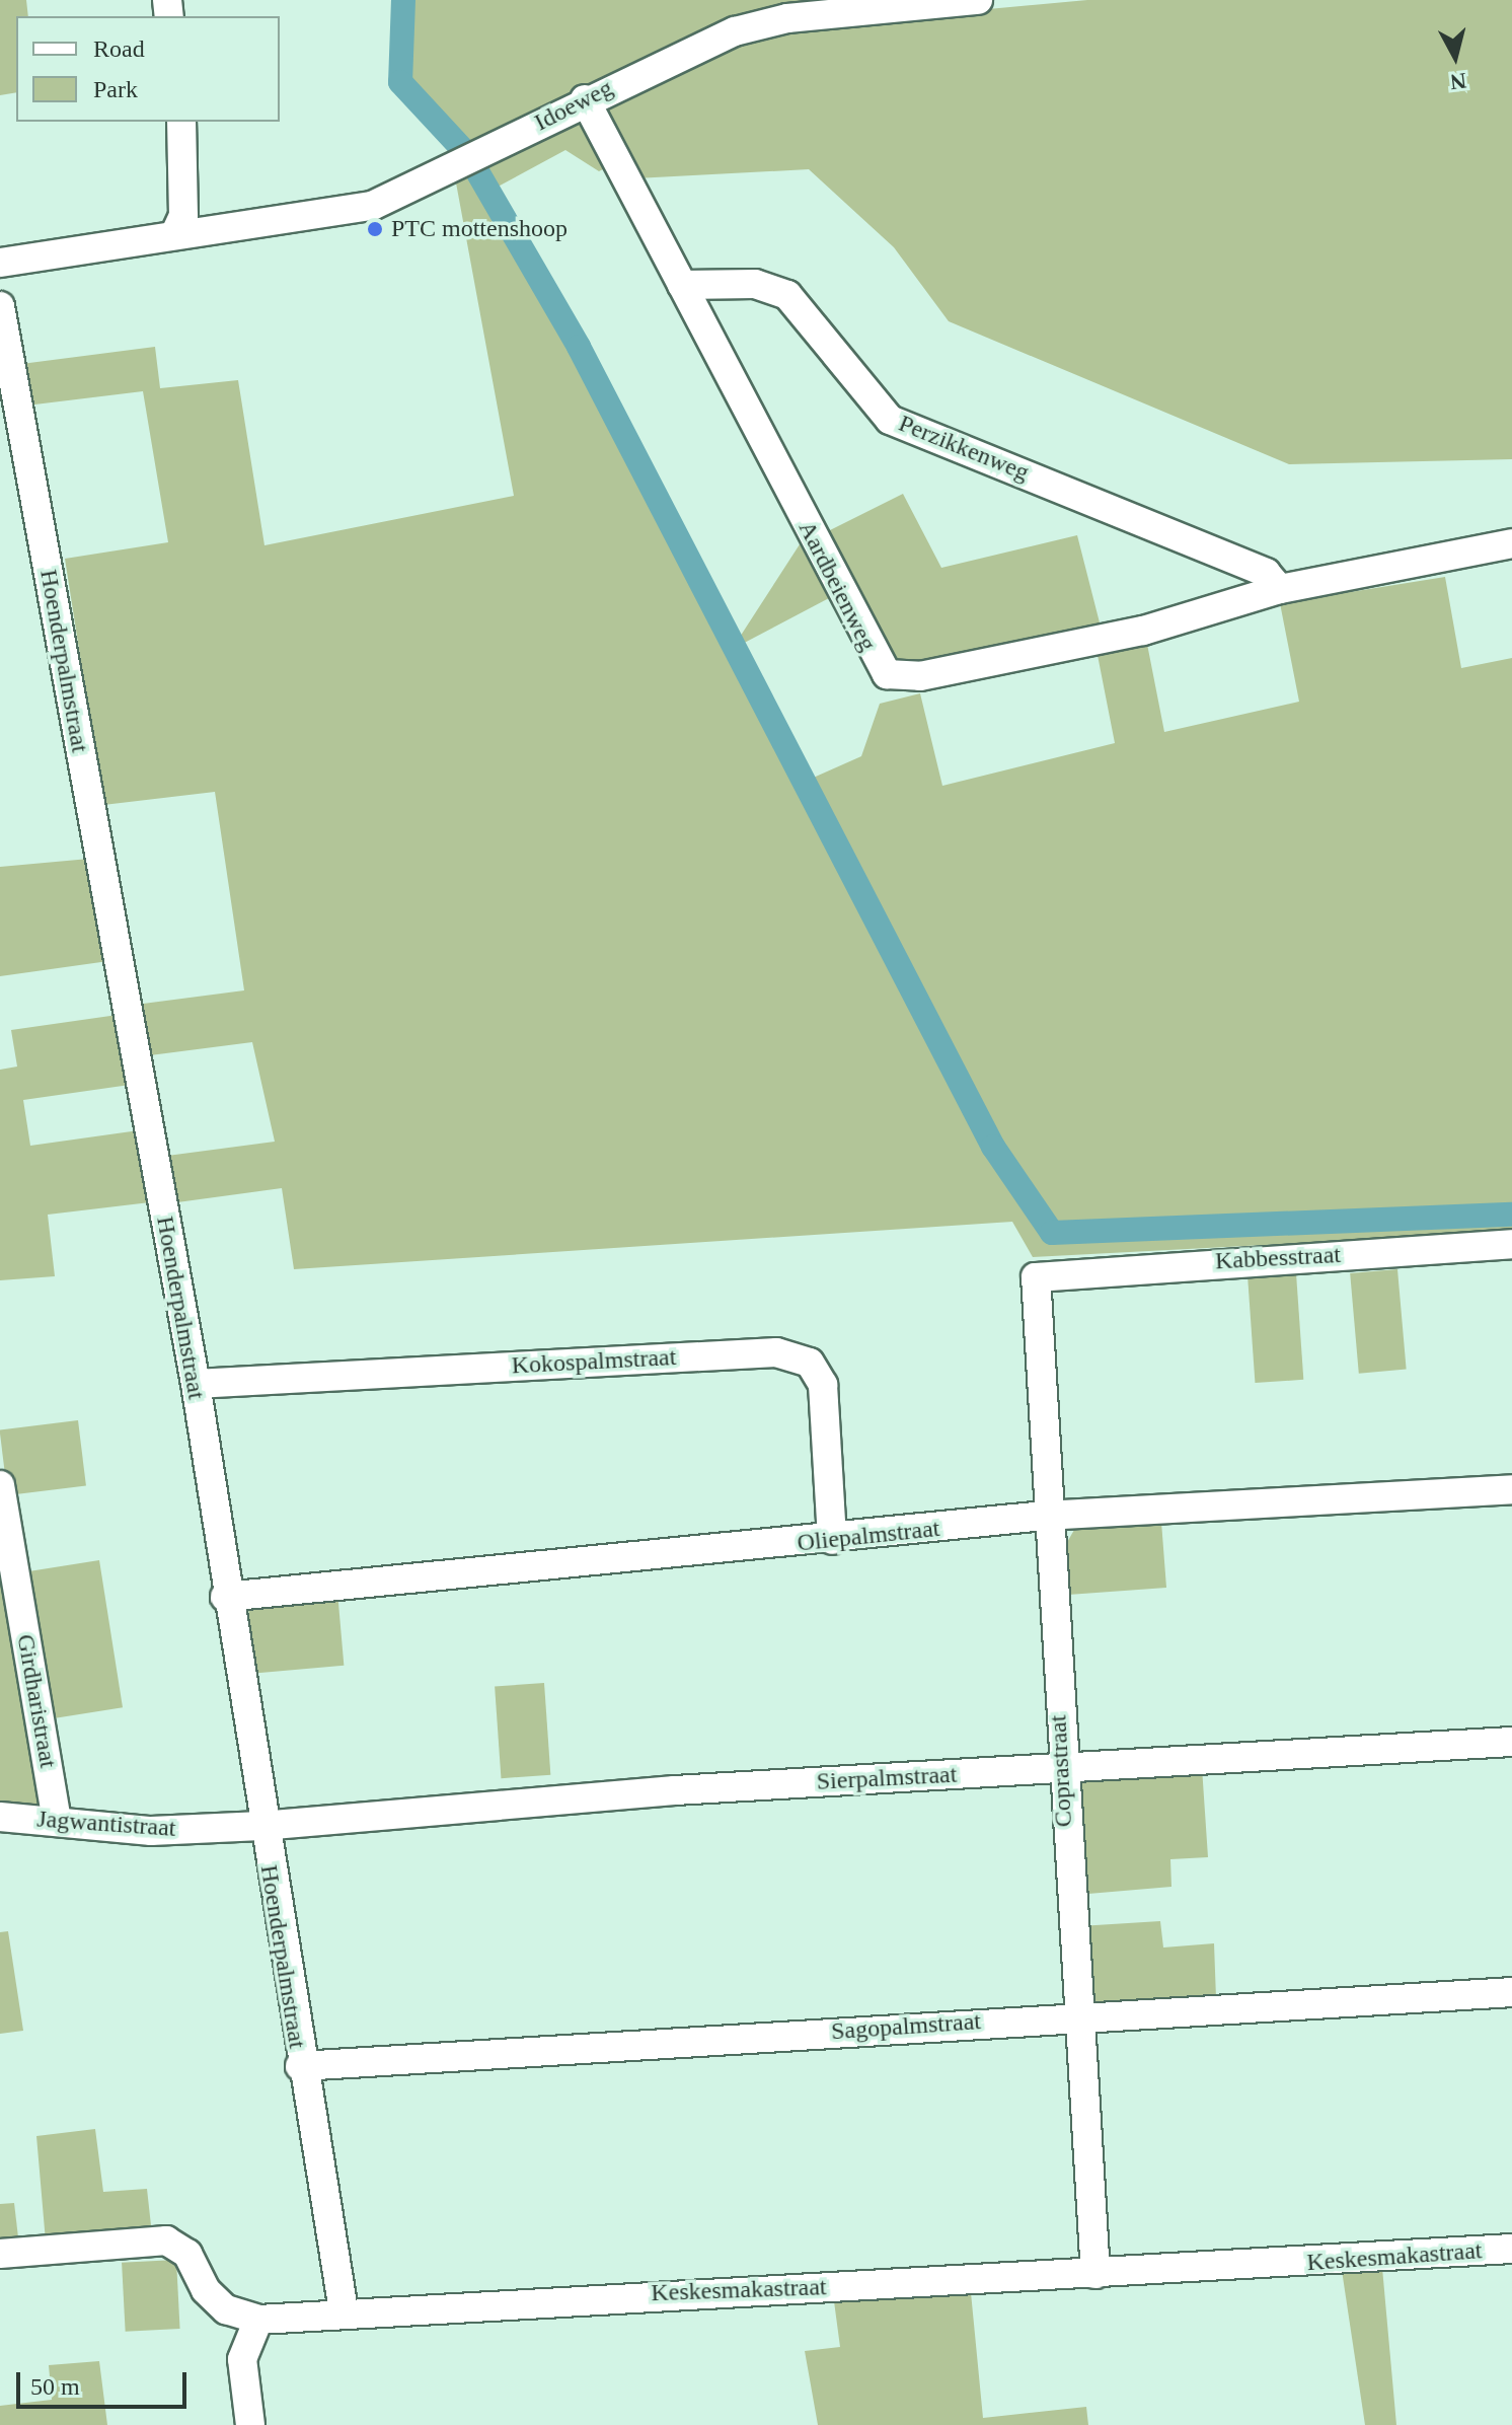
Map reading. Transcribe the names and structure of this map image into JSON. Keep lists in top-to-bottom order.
{
  "streets": {
    "street": [
      "Idoeweg",
      "Perzikkenweg",
      "Aardbeienweg",
      "Hoenderpalmstraat",
      "Kabbesstraat",
      "Kokospalmstraat",
      "Oliepalmstraat",
      "Girdharistraat",
      "Coprastraat",
      "Sierpalmstraat",
      "Jagwantistraat",
      "Sagopalmstraat",
      "Keskesmakastraat"
    ]
  },
  "crossings": [
    ["Idoeweg", "Aardbeienweg"],
    ["Perzikkenweg", "Aardbeienweg"],
    ["Hoenderpalmstraat", "Kokospalmstraat"],
    ["Hoenderpalmstraat", "Oliepalmstraat"],
    ["Hoenderpalmstraat", "Sierpalmstraat"],
    ["Hoenderpalmstraat", "Jagwantistraat"],
    ["Hoenderpalmstraat", "Sagopalmstraat"],
    ["Hoenderpalmstraat", "Keskesmakastraat"],
    ["Kabbesstraat", "Coprastraat"],
    ["Kokospalmstraat", "Oliepalmstraat"],
    ["Oliepalmstraat", "Coprastraat"],
    ["Girdharistraat", "Jagwantistraat"],
    ["Coprastraat", "Sierpalmstraat"],
    ["Coprastraat", "Sagopalmstraat"],
    ["Coprastraat", "Keskesmakastraat"],
    ["Sierpalmstraat", "Jagwantistraat"]
  ],
  "places": ["PTC mottenshoop"],
  "legend": ["Road", "Park"],
  "scale_bar": "50 m",
  "north": "bottom"
}
